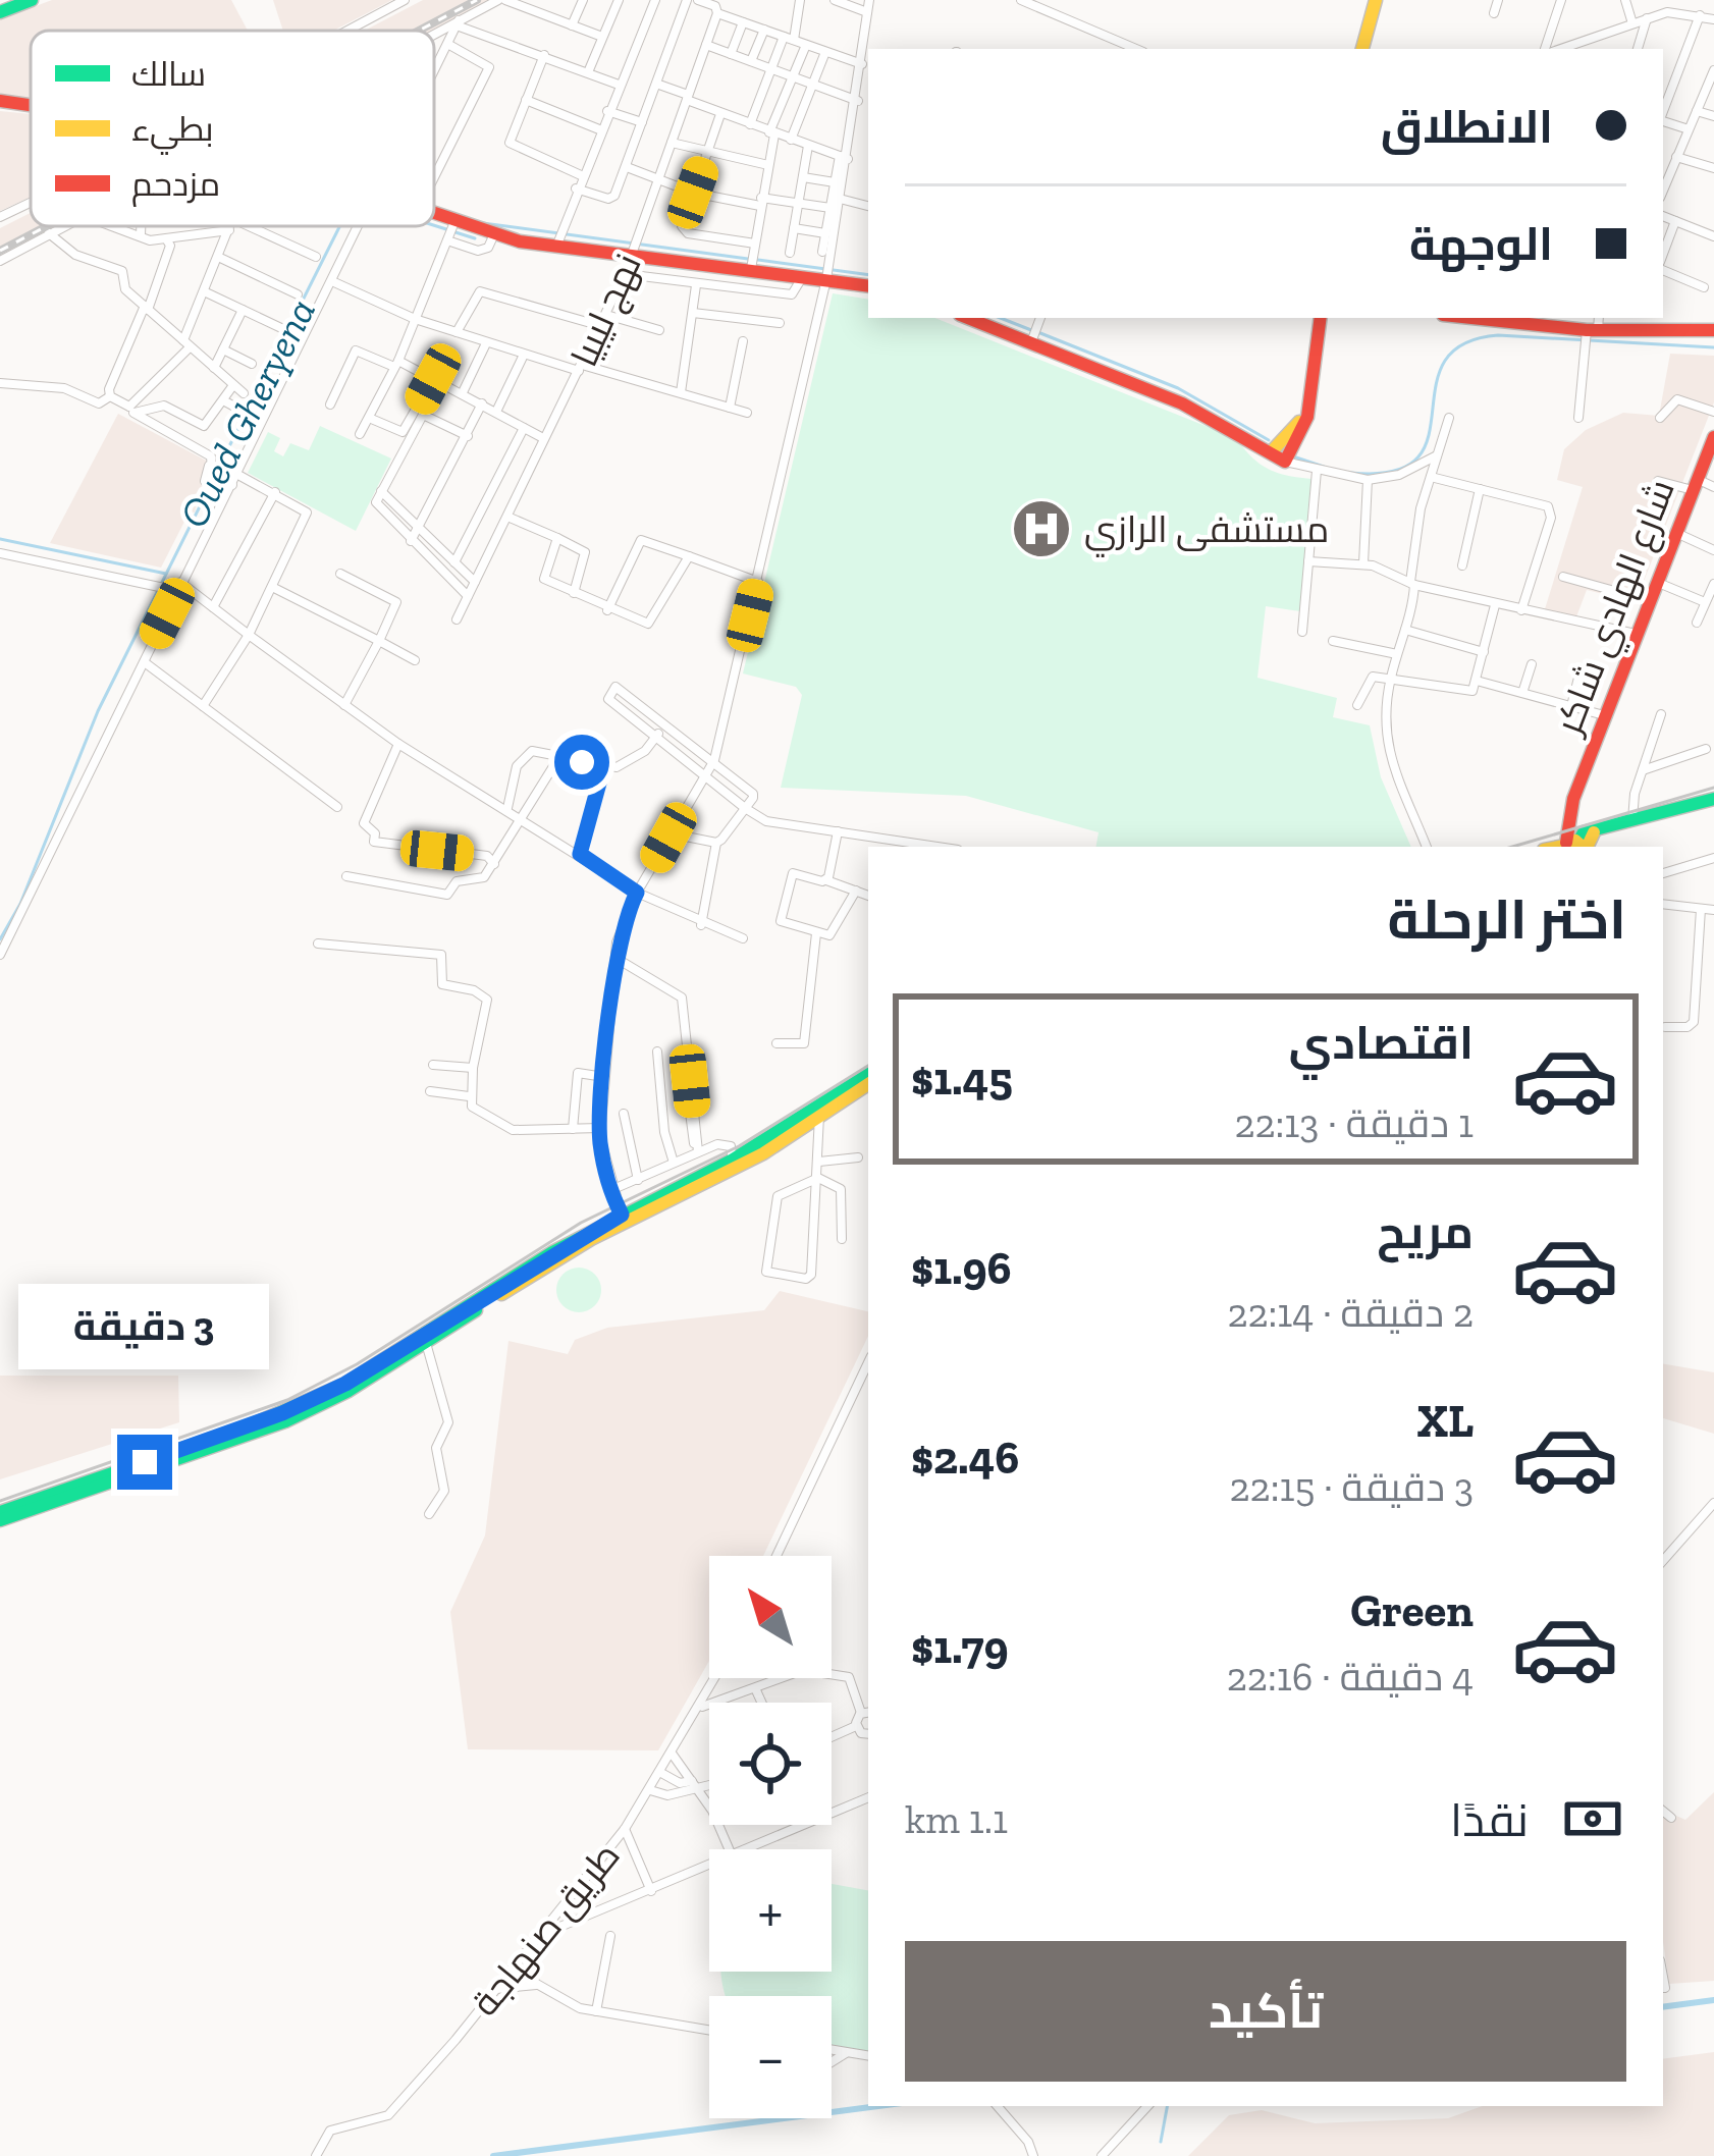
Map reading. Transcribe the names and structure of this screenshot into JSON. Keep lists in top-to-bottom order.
{
  "streets": {
    "street": ["نهج ليبيا", "شارع الهادي شاكر", "طريق صنهاجة"]
  },
  "water": ["Oued Gheryena"],
  "places": {
    "hospital": ["مستشفى الرازي"]
  },
  "legend": ["سالك", "بطيء", "مزدحم"],
  "north": "top left",
  "page": {
    "banner": ["الانطلاق", "الوجهة"],
    "heading": "اختر الرحلة",
    "list": [
      {
        "name": "اقتصادي",
        "note": "1 دقيقة · 22:13",
        "value": "$1.45"
      },
      {
        "name": "مريح",
        "note": "2 دقيقة · 22:14",
        "value": "$1.96"
      },
      {
        "name": "XL",
        "note": "3 دقيقة · 22:15",
        "value": "$2.46"
      },
      {
        "name": "Green",
        "note": "4 دقيقة · 22:16",
        "value": "$1.79"
      }
    ],
    "bubble": "3 دقيقة",
    "map_buttons": ["+", "−"],
    "pay": ["نقدًا", "1.1 km"],
    "buttons": "تأكيد"
  }
}
